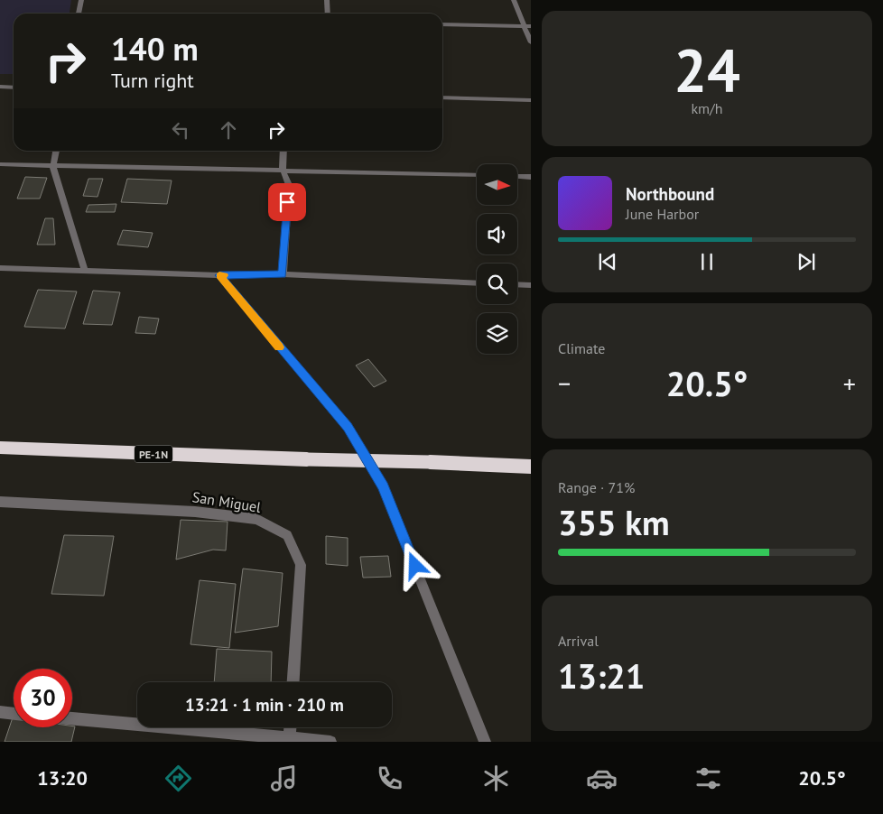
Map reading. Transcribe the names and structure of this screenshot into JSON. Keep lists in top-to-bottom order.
{
  "streets": {
    "highway": ["PE-1N"],
    "street": ["San Miguel"]
  },
  "north": "right",
  "page": {
    "tile": [
      ["24", "km/h"],
      "Climate",
      ["Range · 71%", "355 km"],
      ["Arrival", "13:21"]
    ],
    "turn": ["140 m", "Turn right"],
    "song": ["Northbound", "June Harbor"],
    "heat": ["−", "20.5°", "+"],
    "limit": "30",
    "trip": "13:21 · 1 min · 210 m",
    "tabs": ["13:20", "20.5°"]
  }
}
